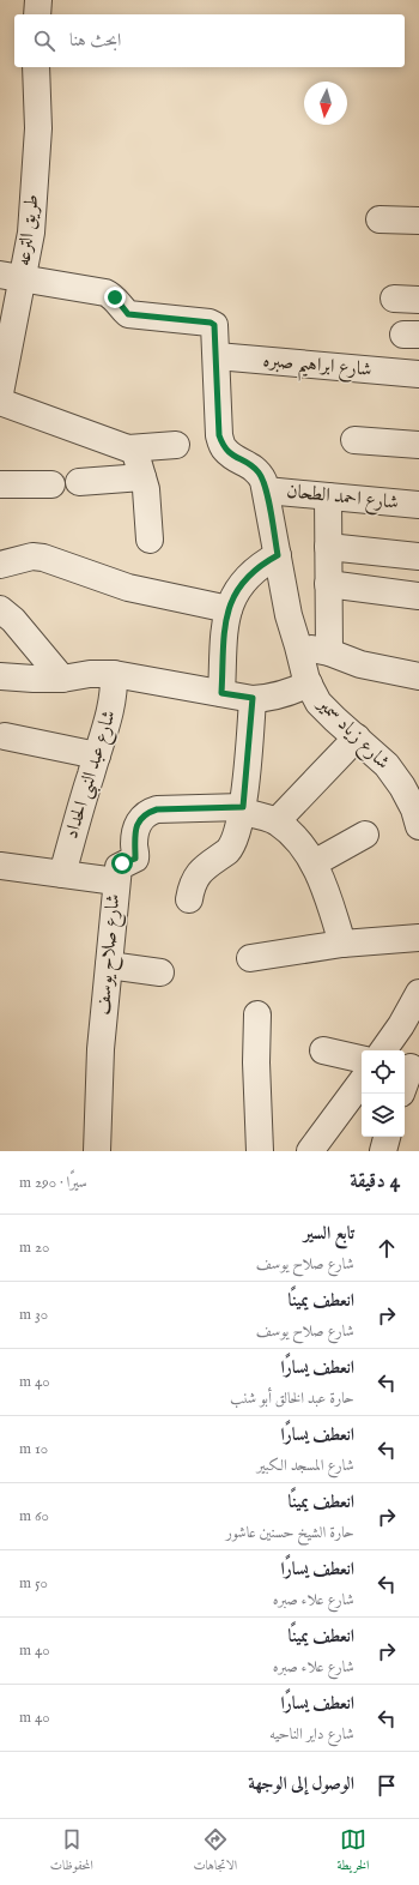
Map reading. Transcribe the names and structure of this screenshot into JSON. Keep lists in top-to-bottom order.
{
  "streets": {
    "street": [
      "طريق الترعه",
      "شارع ابراهيم صبره",
      "شارع احمد الطحان",
      "شارع زياد سمير",
      "شارع عبد النبى الحداد",
      "شارع صلاح يوسف"
    ]
  },
  "crossings": [
    ["شارع ابراهيم صبره", "شارع زياد سمير"],
    ["شارع احمد الطحان", "شارع زياد سمير"]
  ],
  "north": "bottom",
  "page": {
    "search": "ابحث هنا",
    "heading": ["4 دقيقة", "سيرًا · 290 m"],
    "list": [
      ["تابع السير", "شارع صلاح يوسف", "20 m"],
      ["انعطف يمينًا", "شارع صلاح يوسف", "30 m"],
      ["انعطف يسارًا", "حارة عبد الخالق أبو شنب", "40 m"],
      ["انعطف يسارًا", "شارع المسجد الكبير", "10 m"],
      ["انعطف يمينًا", "حارة الشيخ حسنين عاشور", "60 m"],
      ["انعطف يسارًا", "شارع علاء صبره", "50 m"],
      ["انعطف يمينًا", "شارع علاء صبره", "40 m"],
      ["انعطف يسارًا", "شارع داير الناحيه", "40 m"],
      "الوصول إلى الوجهة"
    ],
    "nav": ["الخريطة", "الاتجاهات", "المحفوظات"]
  }
}
